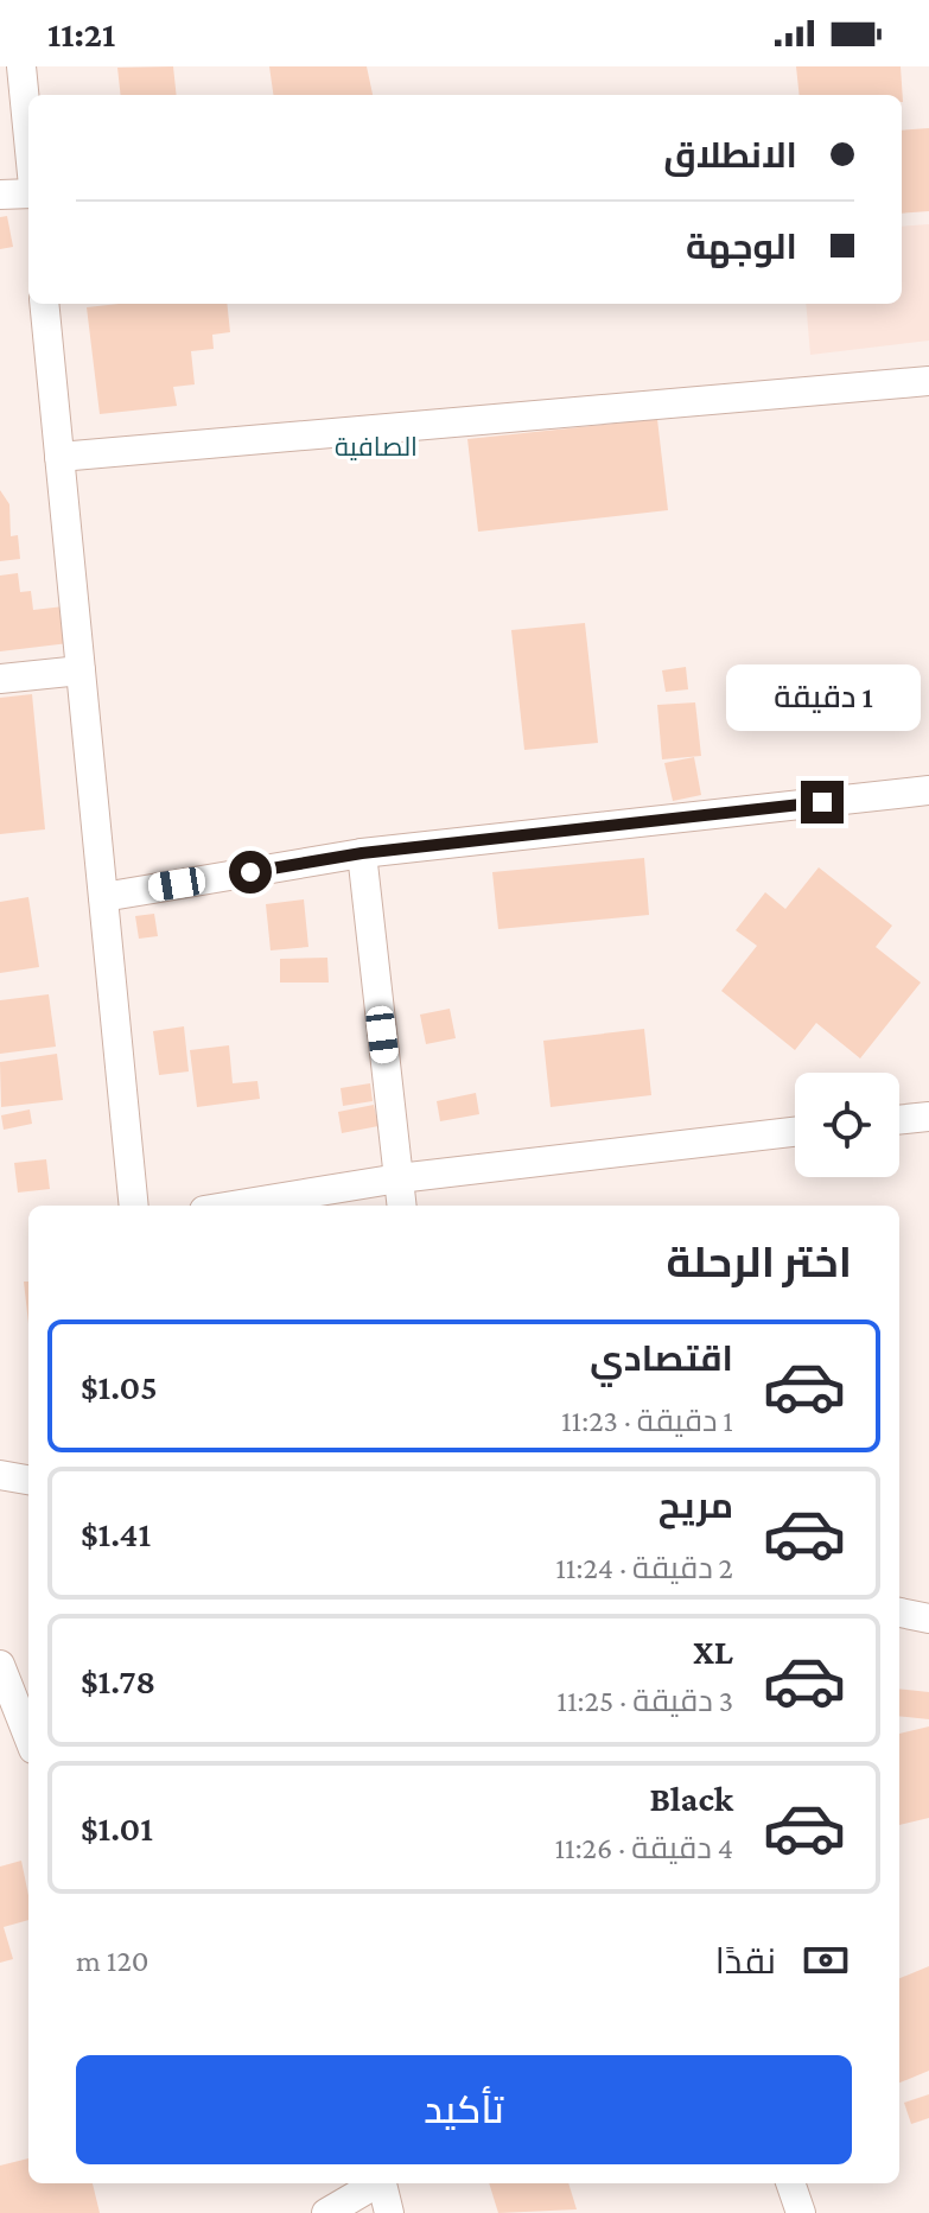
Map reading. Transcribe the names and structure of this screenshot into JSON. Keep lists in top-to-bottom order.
{
  "districts": ["الصافية"],
  "page": {
    "status": "11:21",
    "banner": ["الانطلاق", "الوجهة"],
    "bubble": "1 دقيقة",
    "heading": "اختر الرحلة",
    "list": [
      {
        "name": "اقتصادي",
        "note": "1 دقيقة · 11:23",
        "value": "$1.05"
      },
      {
        "name": "مريح",
        "note": "2 دقيقة · 11:24",
        "value": "$1.41"
      },
      {
        "name": "XL",
        "note": "3 دقيقة · 11:25",
        "value": "$1.78"
      },
      {
        "name": "Black",
        "note": "4 دقيقة · 11:26",
        "value": "$1.01"
      }
    ],
    "pay": ["نقدًا", "120 m"],
    "buttons": "تأكيد"
  }
}
